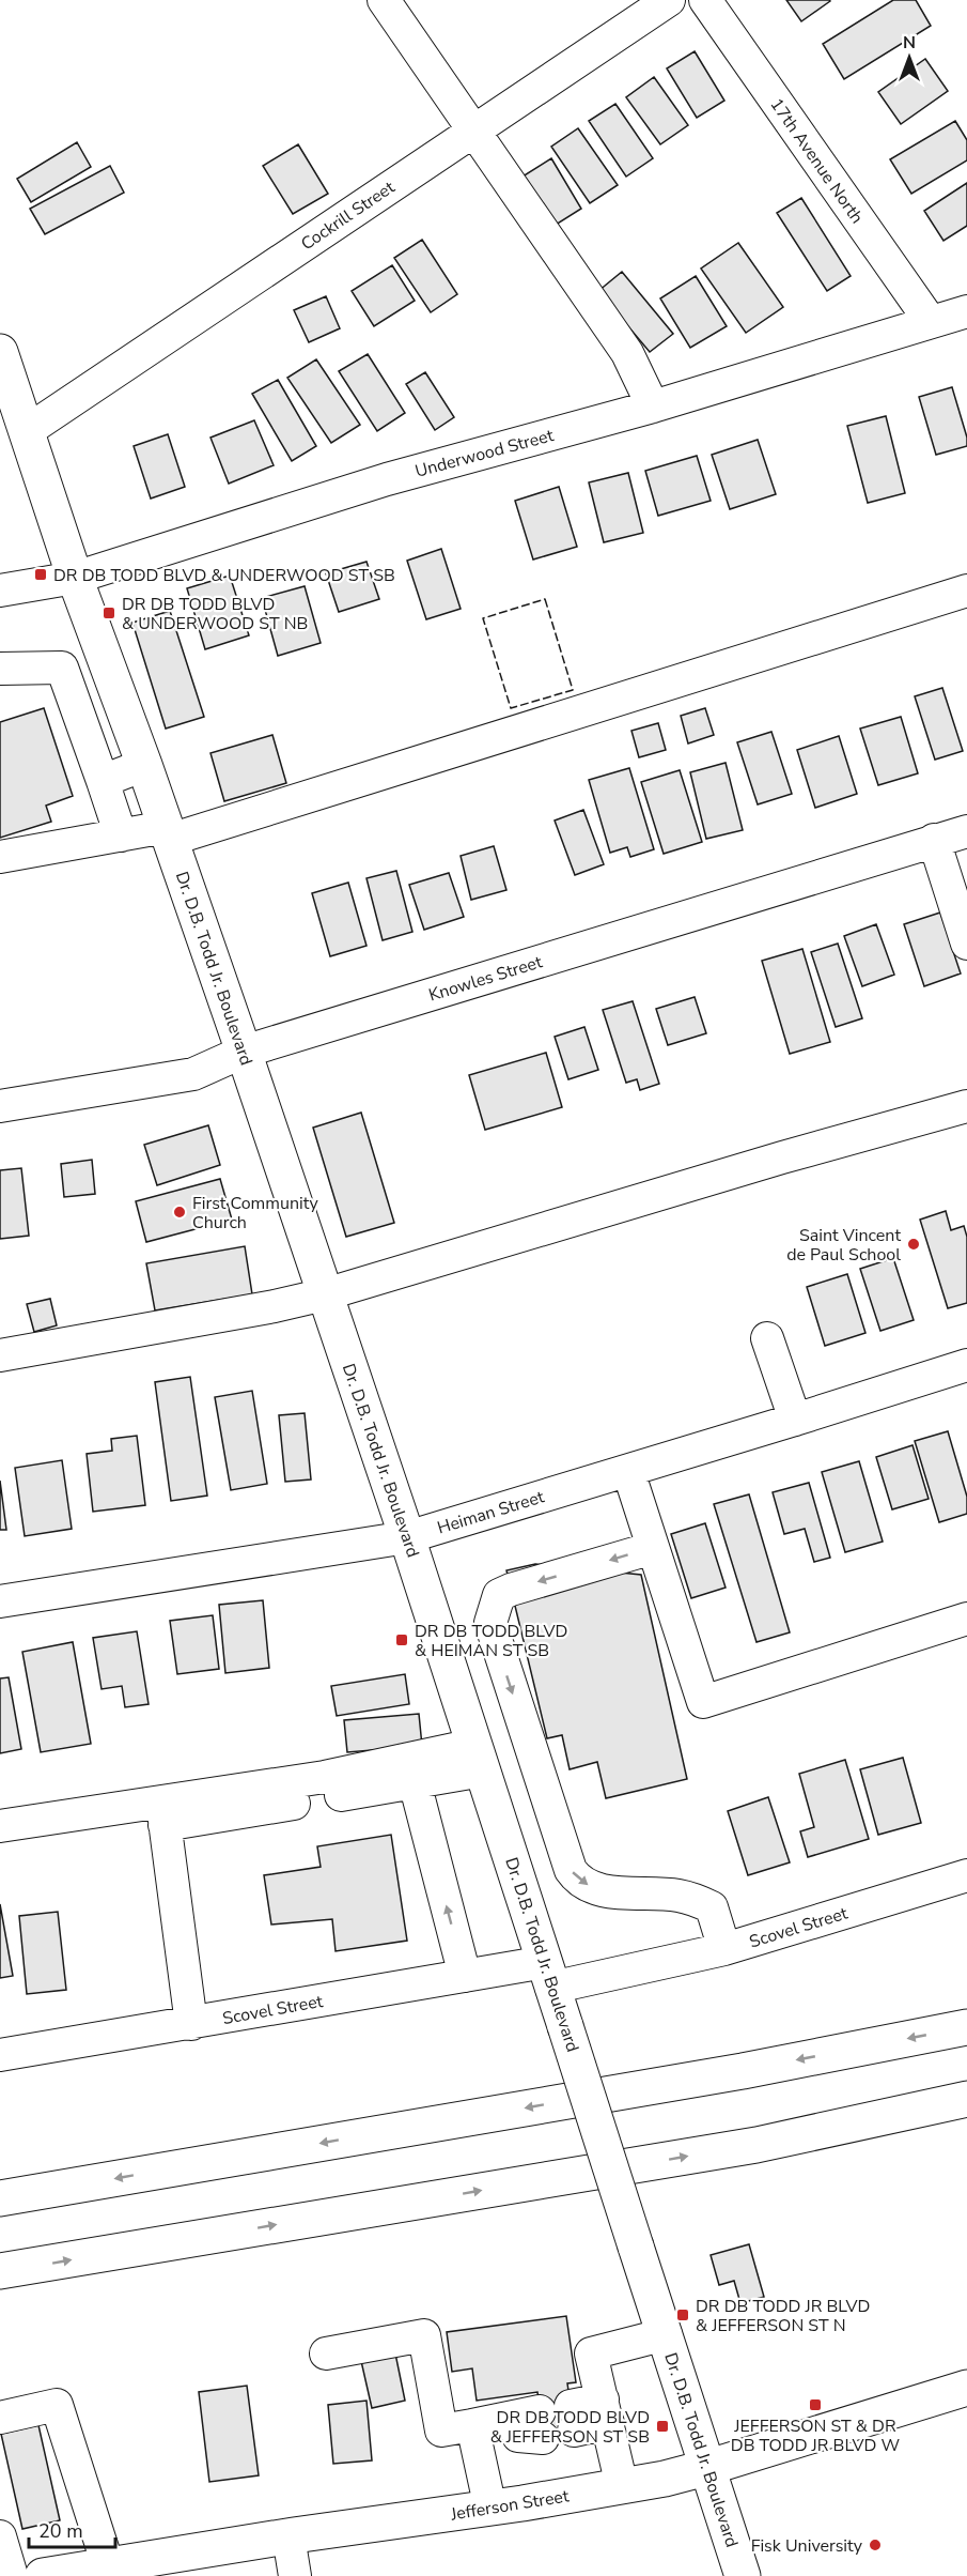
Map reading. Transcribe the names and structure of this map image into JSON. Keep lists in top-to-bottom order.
{
  "streets": {
    "main road": ["Dr. D.B. Todd Jr. Boulevard", "Jefferson Street"],
    "street": [
      "17th Avenue North",
      "Cockrill Street",
      "Underwood Street",
      "Knowles Street",
      "Heiman Street",
      "Scovel Street"
    ]
  },
  "crossings": [
    ["17th Avenue North", "Underwood Street"],
    ["Cockrill Street", "Dr. D.B. Todd Jr. Boulevard"],
    ["Underwood Street", "Dr. D.B. Todd Jr. Boulevard"],
    ["Dr. D.B. Todd Jr. Boulevard", "Knowles Street"],
    ["Dr. D.B. Todd Jr. Boulevard", "Heiman Street"],
    ["Dr. D.B. Todd Jr. Boulevard", "Scovel Street"],
    ["Dr. D.B. Todd Jr. Boulevard", "Jefferson Street"]
  ],
  "places": {
    "transit": [
      "DR DB TODD BLVD & UNDERWOOD ST SB",
      "DR DB TODD BLVD & UNDERWOOD ST NB",
      "DR DB TODD BLVD & HEIMAN ST SB",
      "DR DB TODD JR BLVD & JEFFERSON ST N",
      "JEFFERSON ST & DR DB TODD JR BLVD W",
      "DR DB TODD BLVD & JEFFERSON ST SB"
    ],
    "other": ["First Community Church", "Saint Vincent de Paul School", "Fisk University"]
  },
  "scale_bar": "20 m",
  "north": "top"
}
